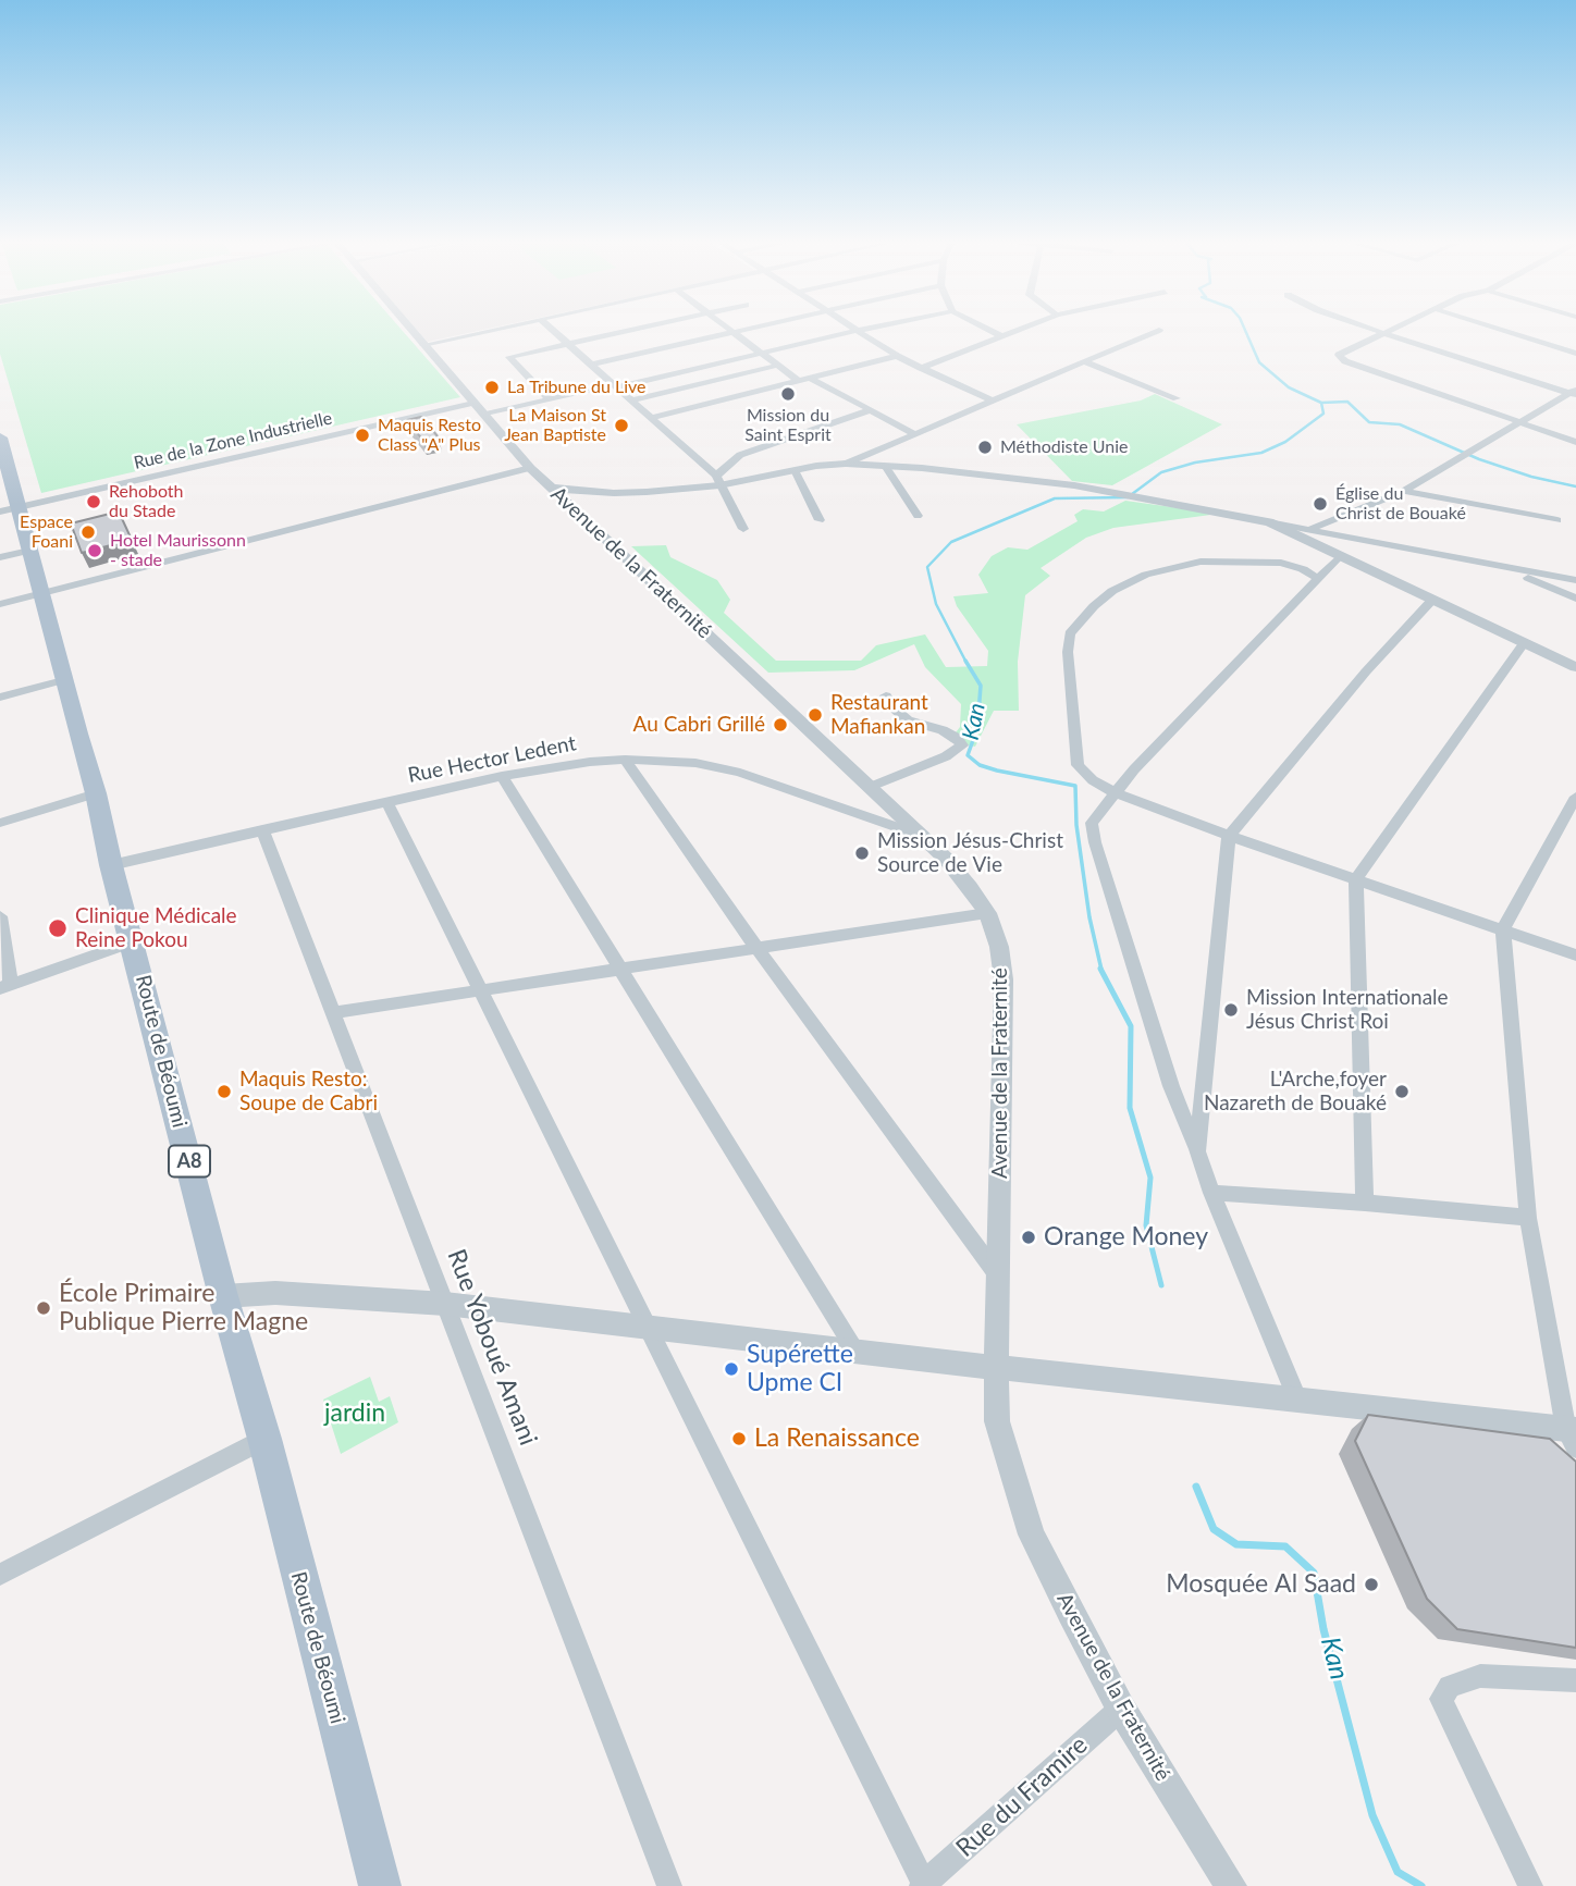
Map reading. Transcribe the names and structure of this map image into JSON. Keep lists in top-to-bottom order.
{
  "streets": {
    "main road": ["Route de Béoumi", "A8"],
    "street": [
      "Rue de la Zone Industrielle",
      "Avenue de la Fraternité",
      "Rue Hector Ledent",
      "Rue Yoboué Amani",
      "Rue du Framire"
    ]
  },
  "crossings": [
    ["Rue de la Zone Industrielle", "Avenue de la Fraternité"],
    ["Rue de la Zone Industrielle", "Route de Béoumi"],
    ["Avenue de la Fraternité", "Rue Hector Ledent"],
    ["Avenue de la Fraternité", "Rue du Framire"],
    ["Rue Hector Ledent", "Route de Béoumi"],
    ["Rue Hector Ledent", "Rue Yoboué Amani"]
  ],
  "water": ["Kan"],
  "parks": ["jardin"],
  "places": [
    "La Tribune du Live",
    "Mission du Saint Esprit",
    "La Maison St Jean Baptiste",
    "Maquis Resto Class \"A\" Plus",
    "Méthodiste Unie",
    "Rehoboth du Stade",
    "Église du Christ de Bouaké",
    "Espace Foani",
    "Hotel Maurissonn - stade",
    "Restaurant Mafiankan",
    "Au Cabri Grillé",
    "Mission Jésus-Christ Source de Vie",
    "Clinique Médicale Reine Pokou",
    "Mission Internationale Jésus Christ Roi",
    "Maquis Resto: Soupe de Cabri",
    "L'Arche,foyer Nazareth de Bouaké",
    "Orange Money",
    "École Primaire Publique Pierre Magne",
    "Supérette Upme CI",
    "La Renaissance",
    "Mosquée Al Saad"
  ]
}
